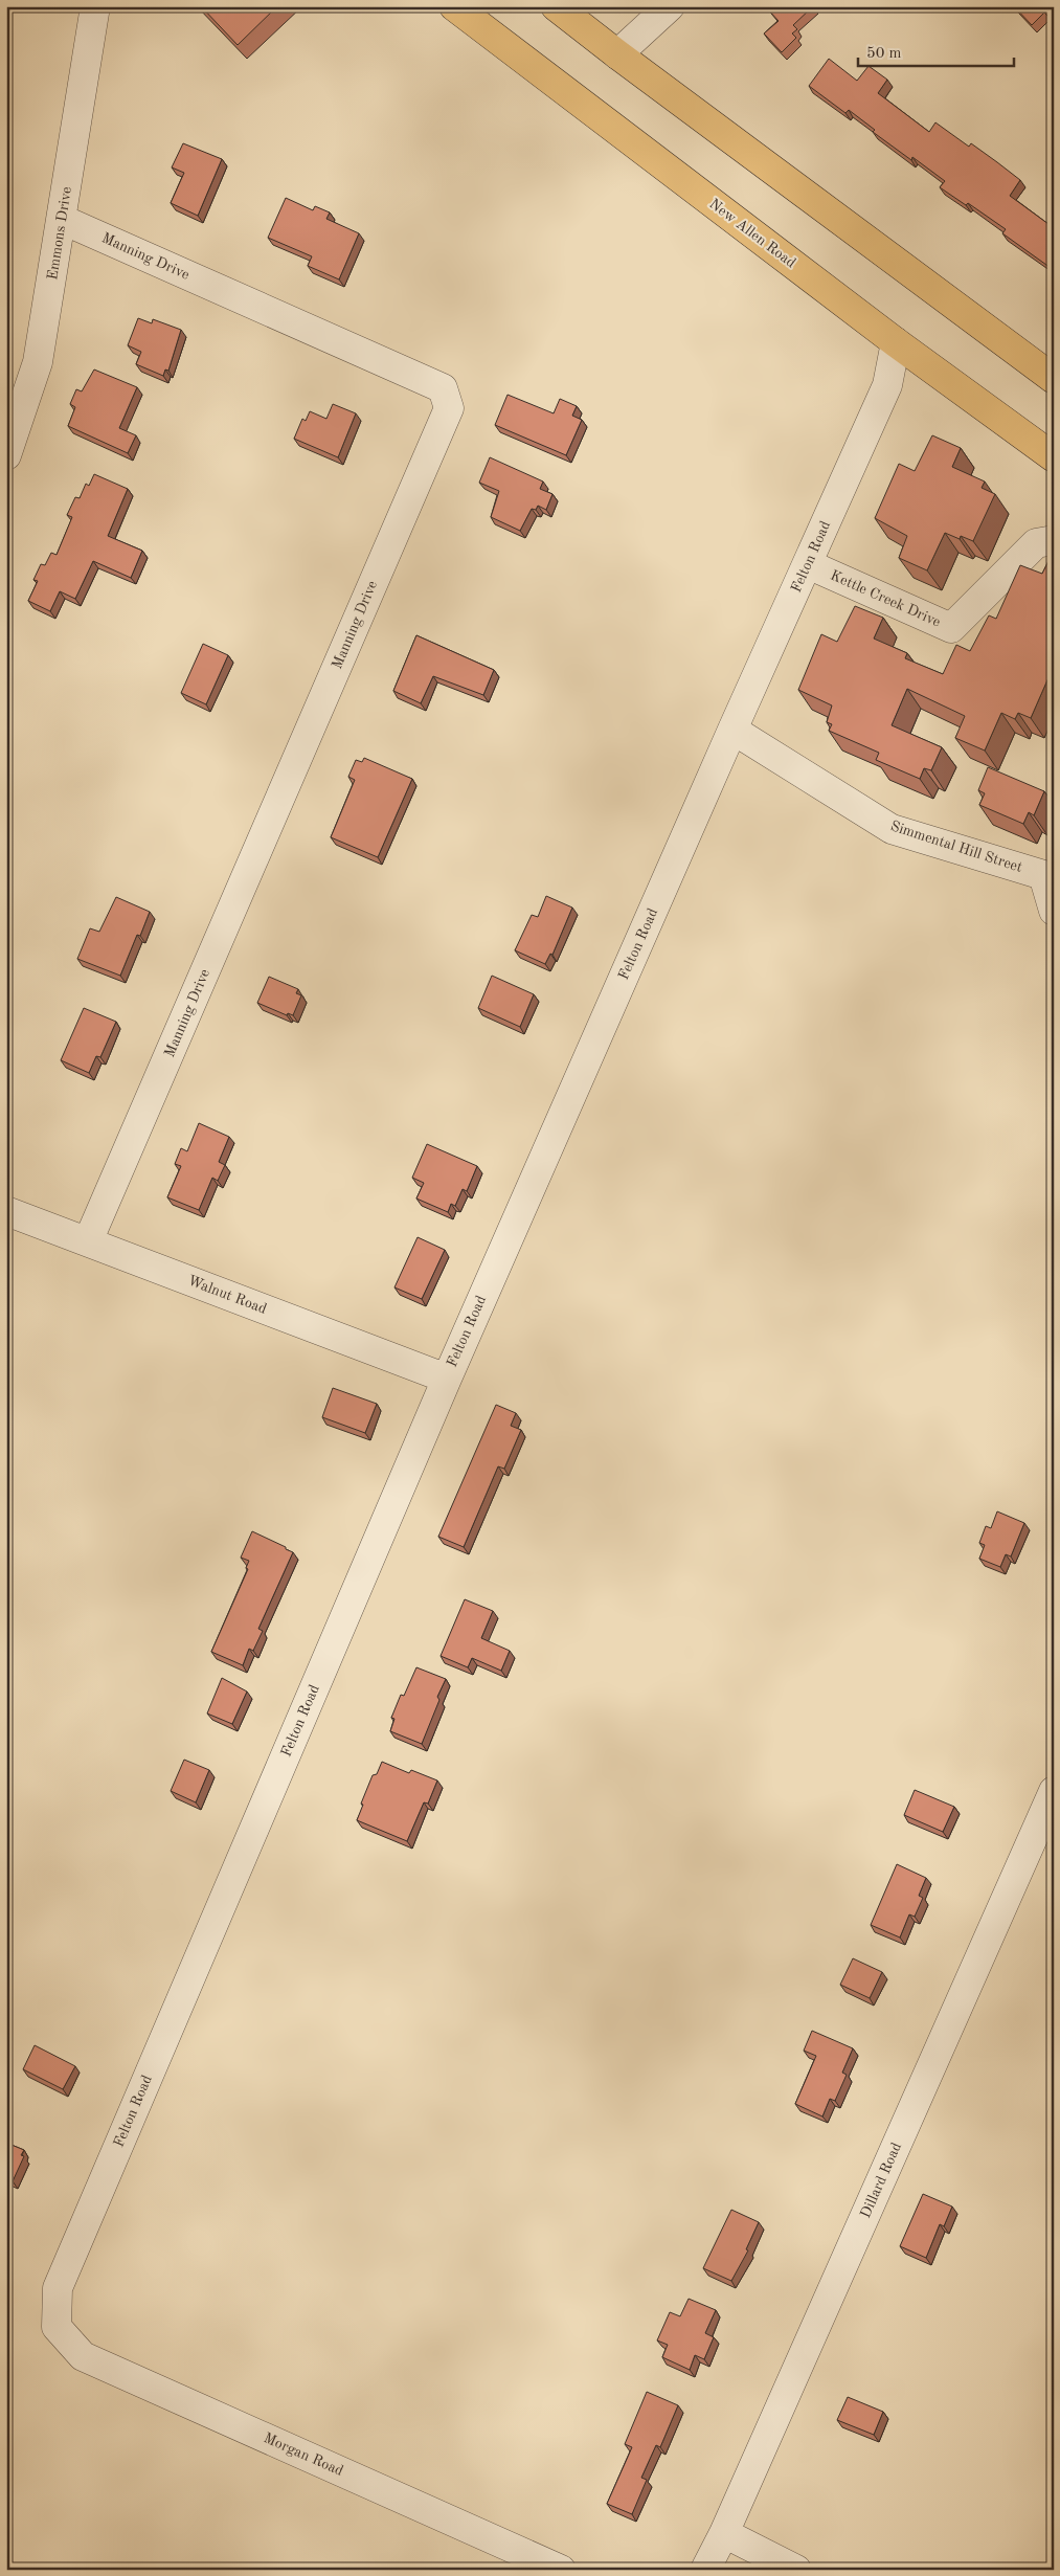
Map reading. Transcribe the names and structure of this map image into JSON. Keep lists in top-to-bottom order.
{
  "streets": {
    "main road": ["New Allen Road"],
    "street": [
      "Emmons Drive",
      "Manning Drive",
      "Felton Road",
      "Kettle Creek Drive",
      "Simmental Hill Street",
      "Walnut Road",
      "Dillard Road",
      "Morgan Road"
    ]
  },
  "crossings": [
    ["Emmons Drive", "Manning Drive"],
    ["New Allen Road", "Felton Road"],
    ["Manning Drive", "Walnut Road"],
    ["Felton Road", "Kettle Creek Drive"],
    ["Felton Road", "Simmental Hill Street"],
    ["Felton Road", "Walnut Road"],
    ["Felton Road", "Morgan Road"]
  ],
  "scale_bar": "50 m"
}
